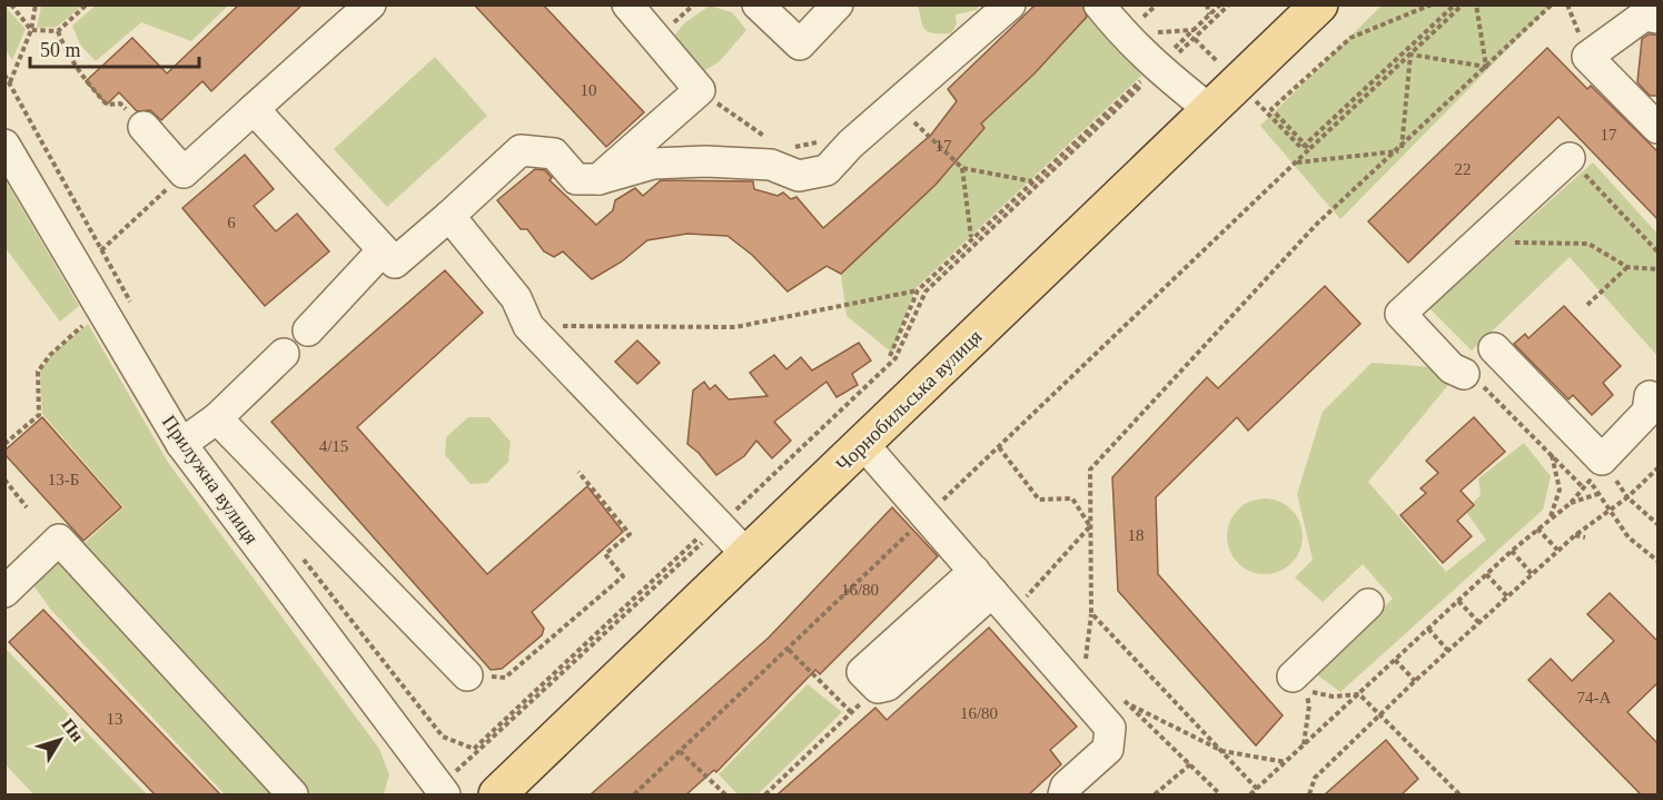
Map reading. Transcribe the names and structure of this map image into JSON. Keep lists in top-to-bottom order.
{
  "streets": {
    "main road": ["Чорнобильська вулиця"],
    "street": ["Прилужна вулиця"]
  },
  "house_numbers": [
    "10",
    "17",
    "17",
    "22",
    "6",
    "4/15",
    "13-Б",
    "18",
    "16/80",
    "74-А",
    "16/80",
    "13"
  ],
  "scale_bar": "50 m",
  "north": "top right"
}
